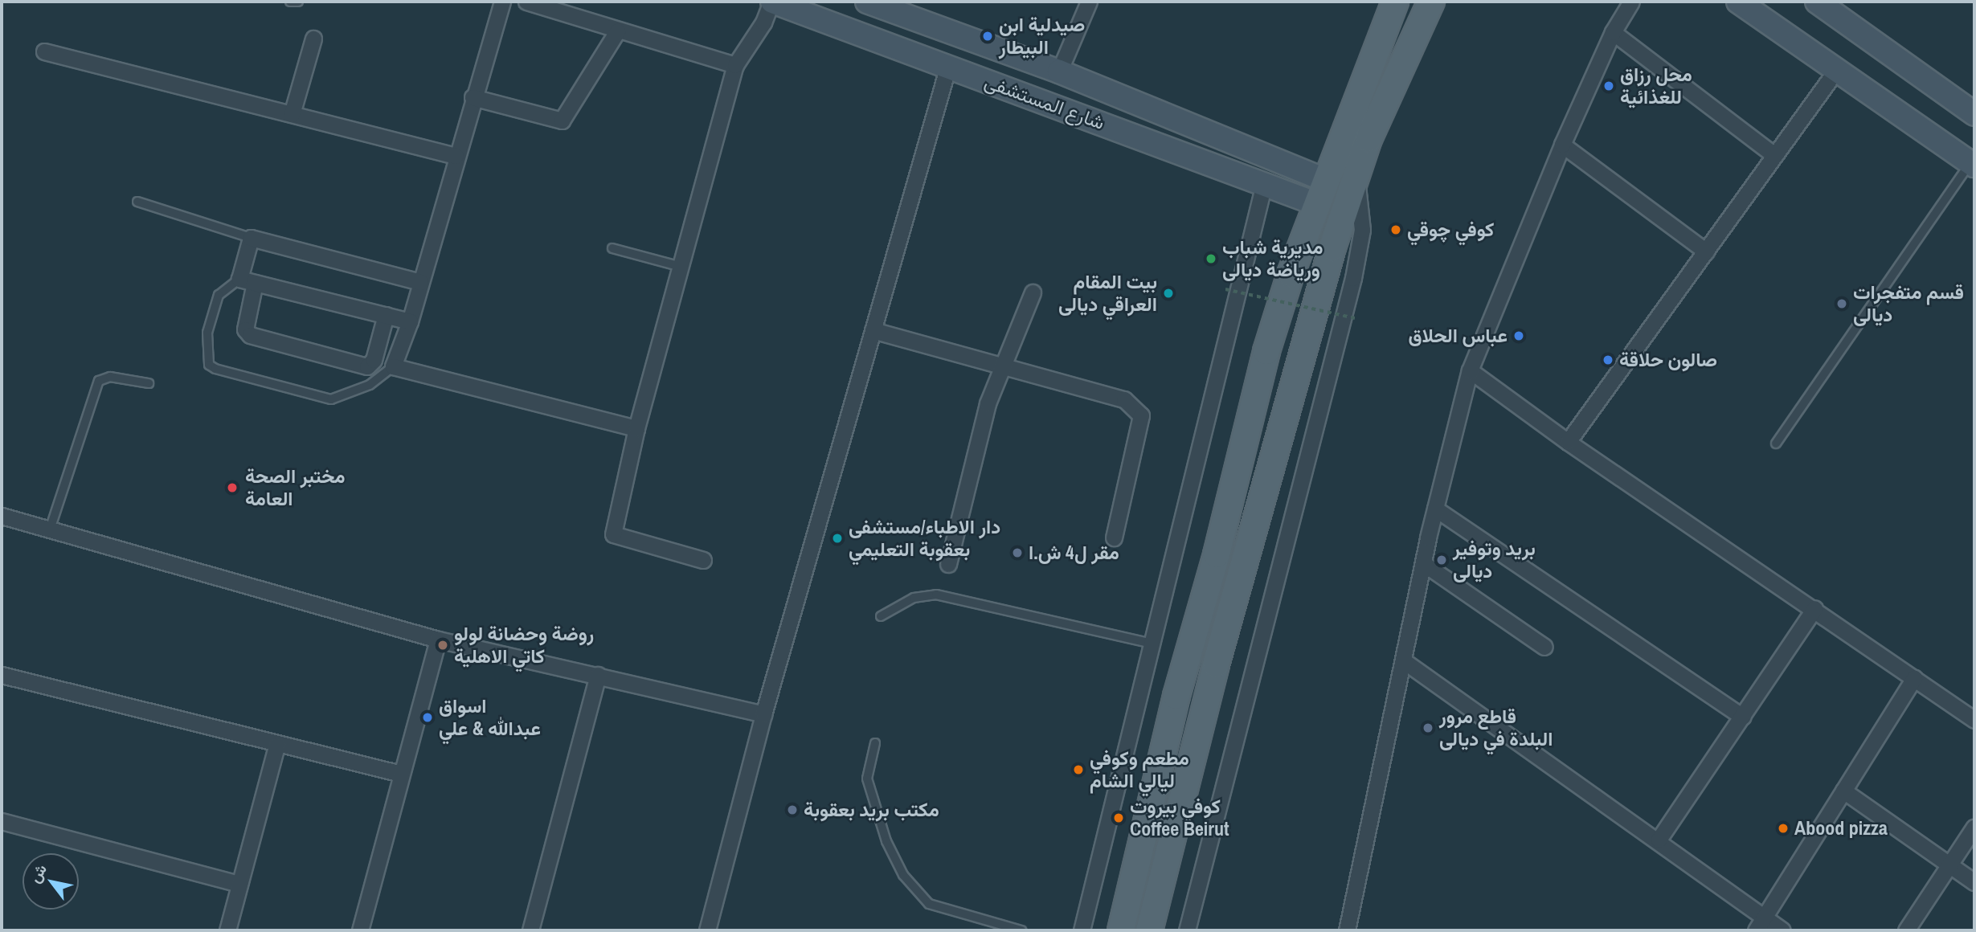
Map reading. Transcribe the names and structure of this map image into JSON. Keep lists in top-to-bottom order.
{
  "streets": {
    "street": ["شارع المستشفى"]
  },
  "places": [
    "صيدلية ابن البيطار",
    "محل رزاق للغذائية",
    "كوفي چوقي",
    "مديرية شباب ورياضة ديالى",
    "بيت المقام العراقي ديالى",
    "قسم متفجرات ديالى",
    "عباس الحلاق",
    "صالون حلاقة",
    "مختبر الصحة العامة",
    "دار الاطباء/مستشفى بعقوبة التعليمي",
    "مقر ل4 ش.ا",
    "بريد وتوفير ديالى",
    "روضة وحضانة لولو كاتي الاهلية",
    "اسواق عبدالله & علي",
    "قاطع مرور البلدة في ديالى",
    "مطعم وكوفي ليالي الشام",
    "مكتب بريد بعقوبة",
    "كوفي بيروت Coffee Beirut",
    "Abood pizza"
  ],
  "north": "top left"
}
